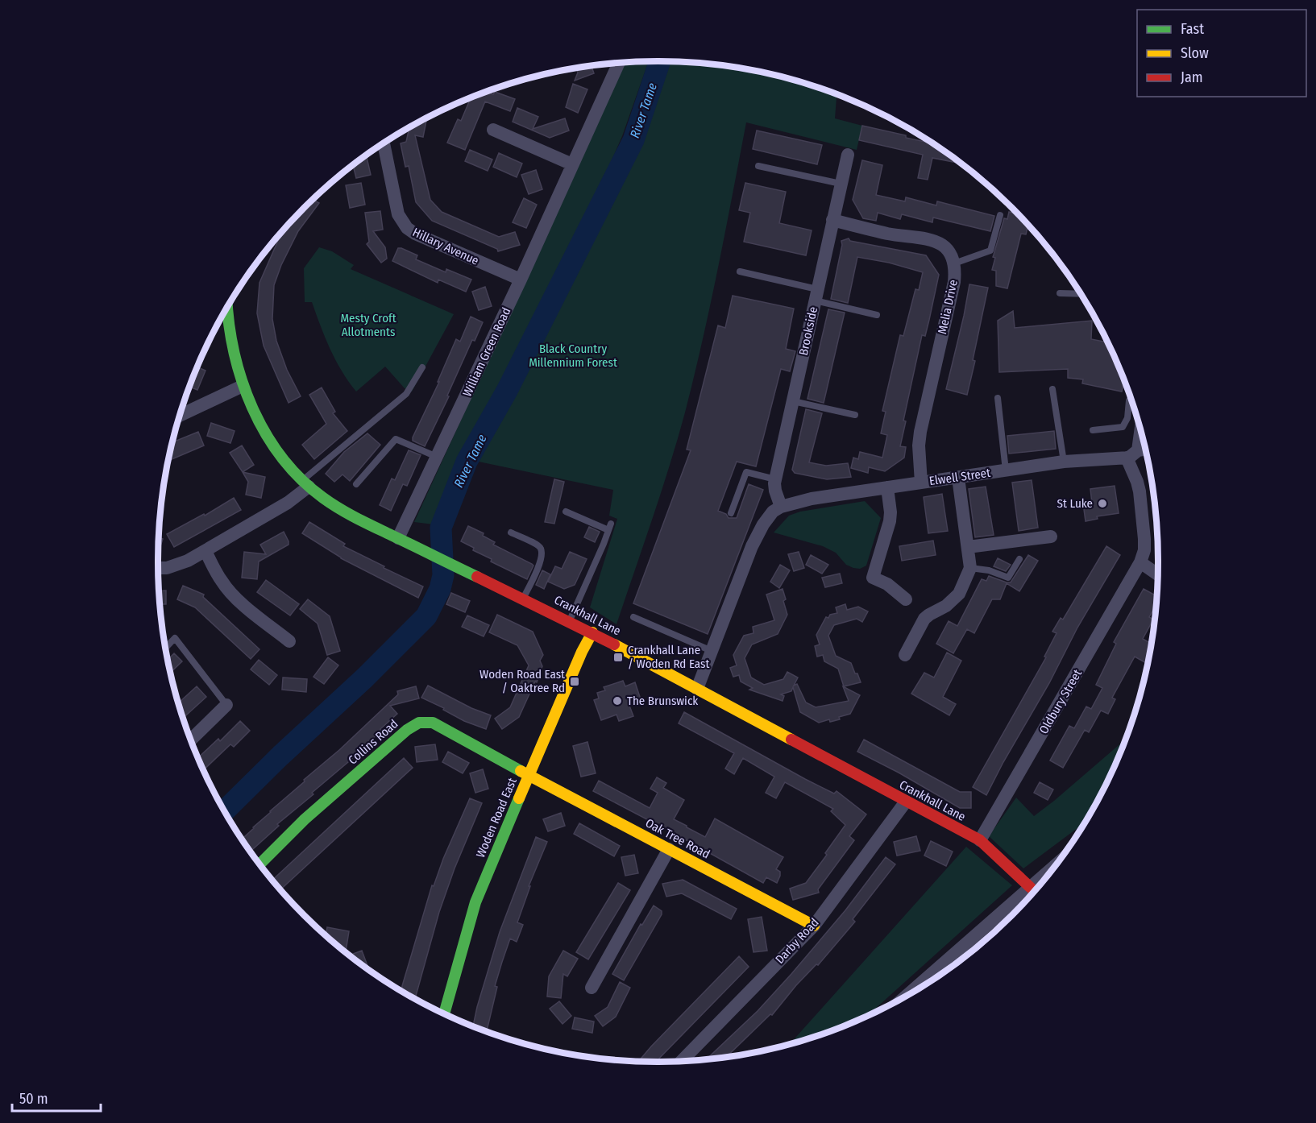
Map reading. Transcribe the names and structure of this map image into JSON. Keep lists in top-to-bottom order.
{
  "streets": {
    "street": [
      "Hillary Avenue",
      "Melia Drive",
      "Brookside",
      "William Green Road",
      "Elwell Street",
      "Crankhall Lane",
      "Oldbury Street",
      "Collins Road",
      "Woden Road East",
      "Oak Tree Road",
      "Darby Road"
    ]
  },
  "crossings": [
    ["Hillary Avenue", "William Green Road"],
    ["Melia Drive", "Brookside"],
    ["Melia Drive", "Elwell Street"],
    ["Brookside", "Elwell Street"],
    ["William Green Road", "Crankhall Lane"],
    ["Elwell Street", "Oldbury Street"],
    ["Crankhall Lane", "Oldbury Street"],
    ["Crankhall Lane", "Woden Road East"],
    ["Crankhall Lane", "Darby Road"],
    ["Collins Road", "Woden Road East"],
    ["Collins Road", "Oak Tree Road"],
    ["Woden Road East", "Oak Tree Road"],
    ["Oak Tree Road", "Darby Road"]
  ],
  "water": ["River Tame"],
  "parks": ["Mesty Croft Allotments", "Black Country Millennium Forest"],
  "places": {
    "other": ["St Luke", "The Brunswick"],
    "transit": ["Crankhall Lane / Woden Rd East", "Woden Road East / Oaktree Rd"]
  },
  "legend": ["Fast", "Slow", "Jam"],
  "scale_bar": "50 m"
}
